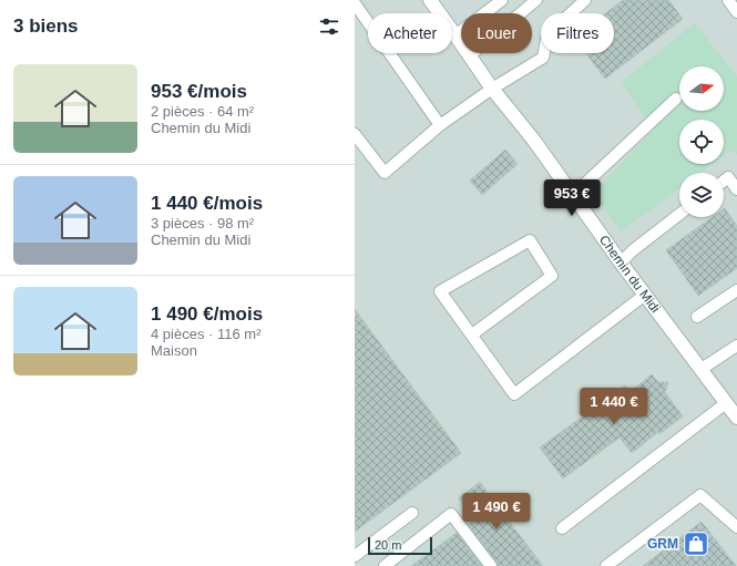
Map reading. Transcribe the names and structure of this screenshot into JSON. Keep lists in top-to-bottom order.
{
  "streets": {
    "street": ["Chemin du Midi"]
  },
  "places": {
    "shop": ["GRM"]
  },
  "scale_bar": "20 m",
  "north": "right",
  "page": {
    "heading": "3 biens",
    "chip": ["Acheter", "Louer", "Filtres"],
    "list": [
      {
        "name": "953 €/mois",
        "note": "2 pièces · 64 m² · Chemin du Midi"
      },
      {
        "name": "1 440 €/mois",
        "note": "3 pièces · 98 m² · Chemin du Midi"
      },
      {
        "name": "1 490 €/mois",
        "note": "4 pièces · 116 m² · Maison"
      }
    ],
    "price": ["953 €", "1 440 €", "1 490 €"],
    "scale": "20 m"
  }
}
